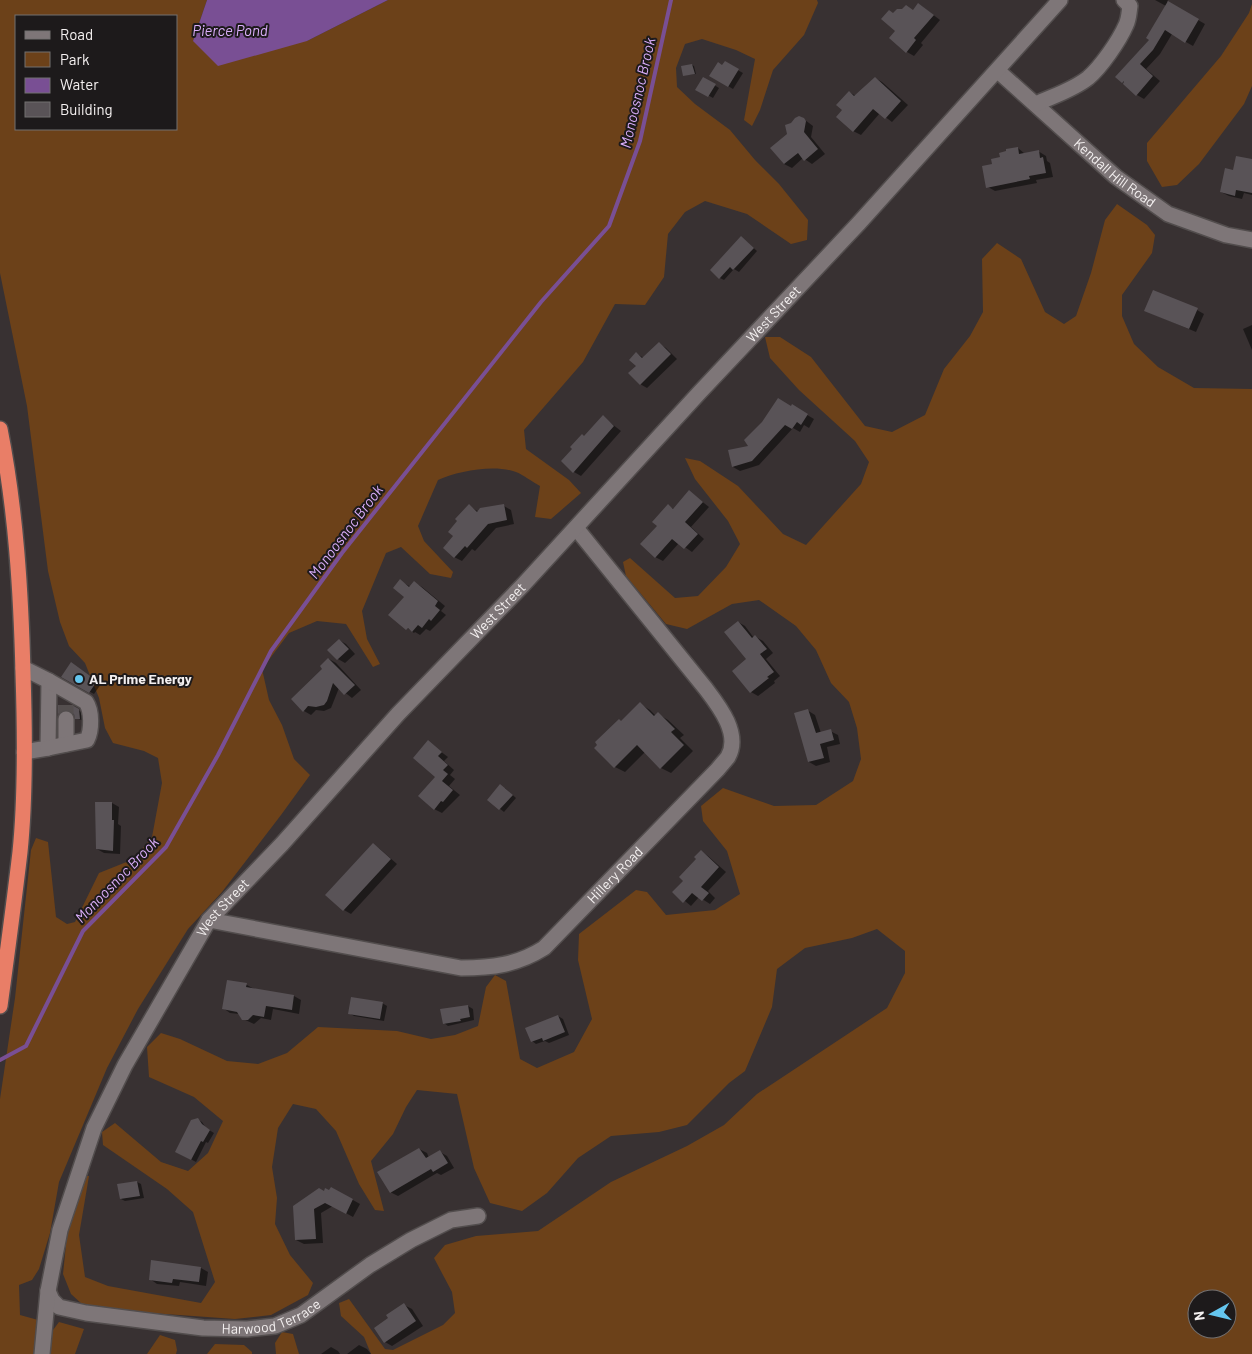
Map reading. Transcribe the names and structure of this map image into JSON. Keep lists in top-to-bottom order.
{
  "streets": {
    "street": [
      "Kendall Hill Road",
      "West Street",
      "Hillery Road",
      "Harwood Terrace"
    ]
  },
  "crossings": [
    ["Kendall Hill Road", "West Street"],
    ["West Street", "Hillery Road"],
    ["West Street", "Harwood Terrace"]
  ],
  "water": ["Pierce Pond", "Monoosnoc Brook"],
  "places": ["AL Prime Energy"],
  "legend": [
    "Road",
    "Park",
    "Water",
    "Building"
  ],
  "north": "left"
}
